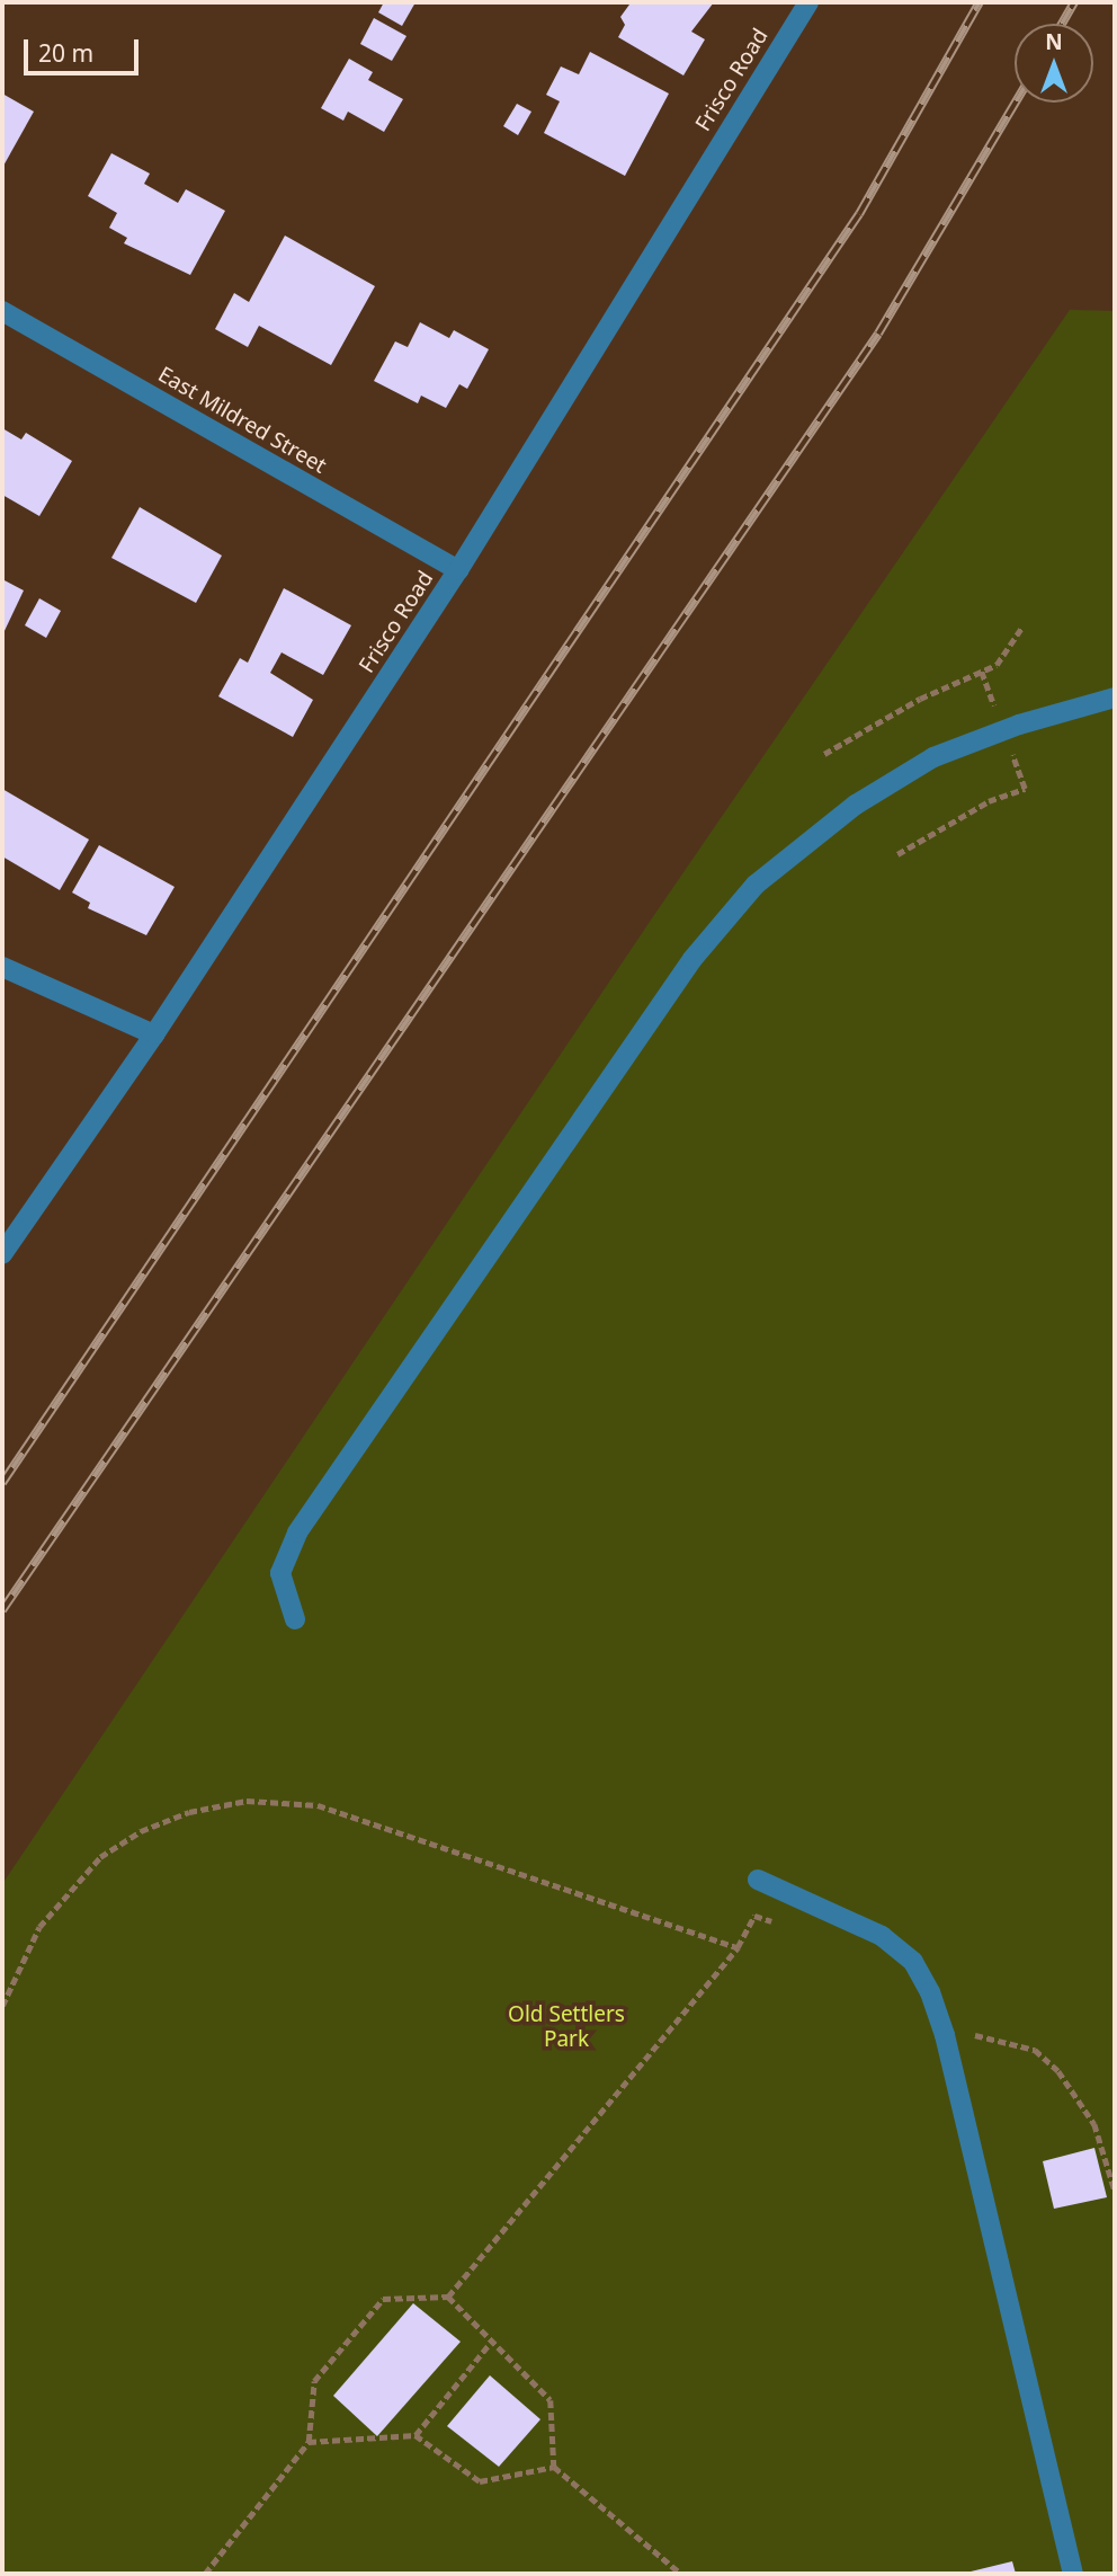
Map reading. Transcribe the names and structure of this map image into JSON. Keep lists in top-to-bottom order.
{
  "streets": {
    "street": ["Frisco Road", "East Mildred Street"]
  },
  "crossings": [
    ["Frisco Road", "East Mildred Street"]
  ],
  "parks": ["Old Settlers Park"],
  "scale_bar": "20 m",
  "north": "top"
}
